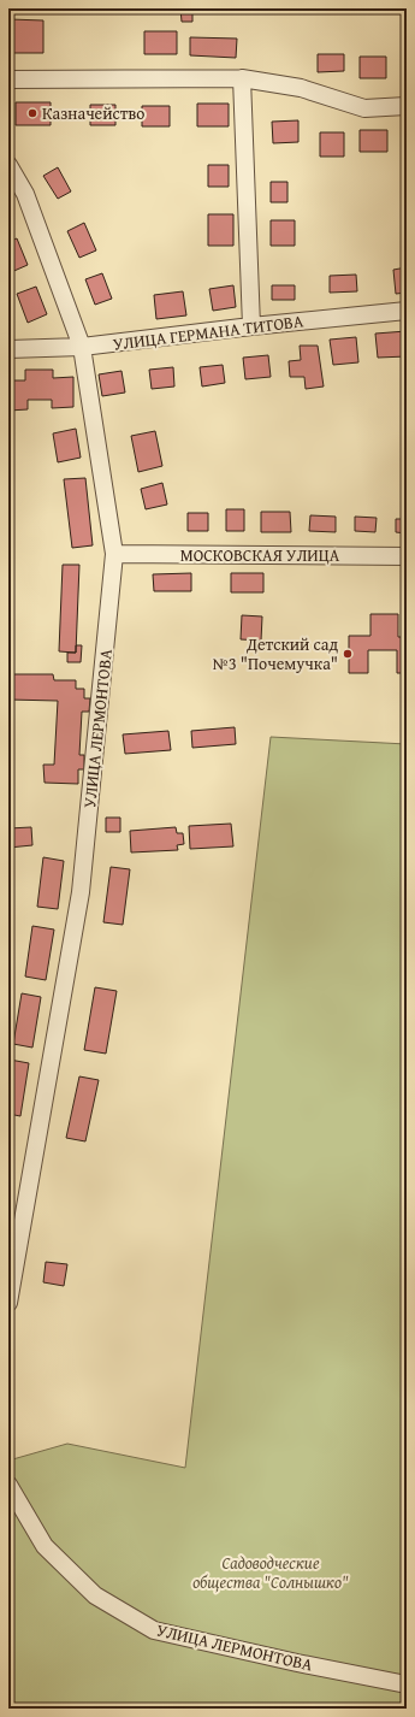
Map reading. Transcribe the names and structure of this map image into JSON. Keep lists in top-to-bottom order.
{
  "streets": {
    "street": ["УЛИЦА ГЕРМАНА ТИТОВА", "МОСКОВСКАЯ УЛИЦА", "УЛИЦА ЛЕРМОНТОВА"]
  },
  "crossings": [
    ["УЛИЦА ГЕРМАНА ТИТОВА", "УЛИЦА ЛЕРМОНТОВА"],
    ["МОСКОВСКАЯ УЛИЦА", "УЛИЦА ЛЕРМОНТОВА"]
  ],
  "parks": ["Садоводческие общества \"Солнышко\""],
  "places": ["Казначейство", "Детский сад №3 \"Почемучка\""]
}
